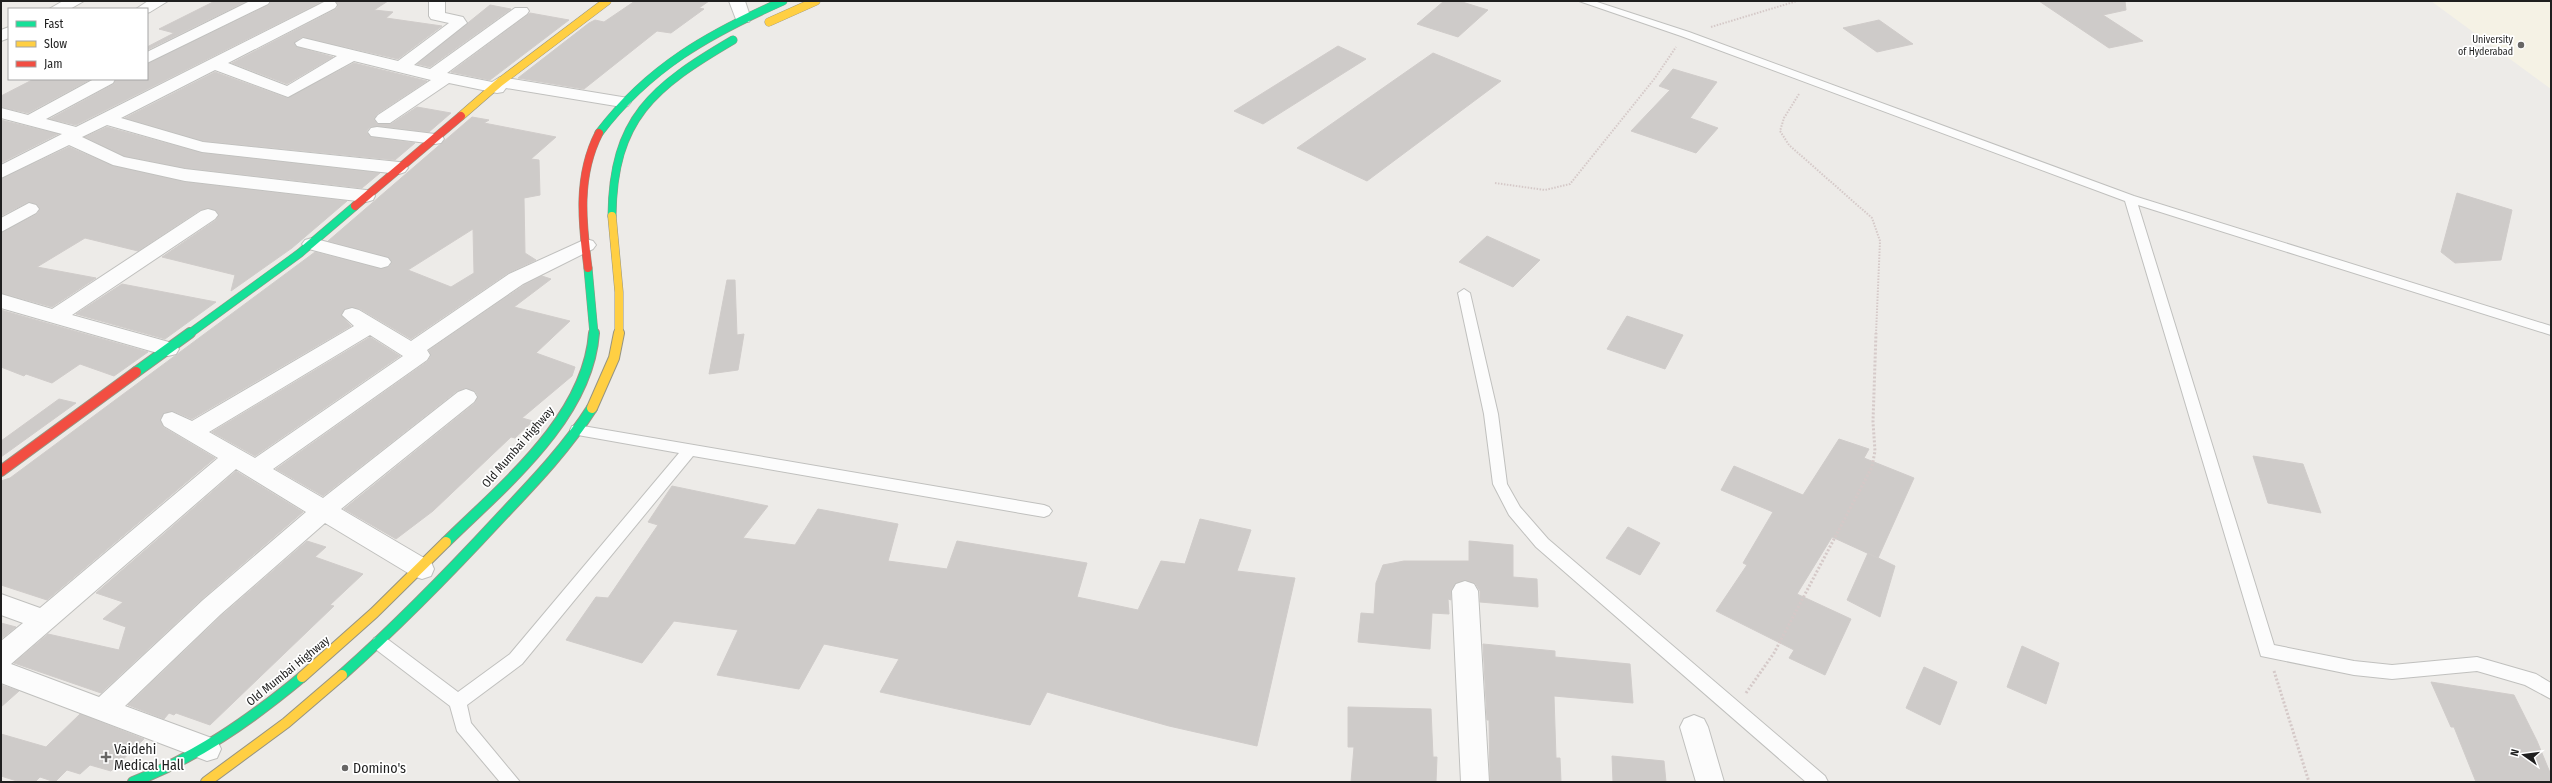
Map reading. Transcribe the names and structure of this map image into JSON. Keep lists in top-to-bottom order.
{
  "streets": {
    "main road": ["Old Mumbai Highway"]
  },
  "places": {
    "other": ["University of Hyderabad", "Domino's"],
    "health": ["Vaidehi Medical Hall"]
  },
  "legend": ["Fast", "Slow", "Jam"],
  "north": "left"
}
